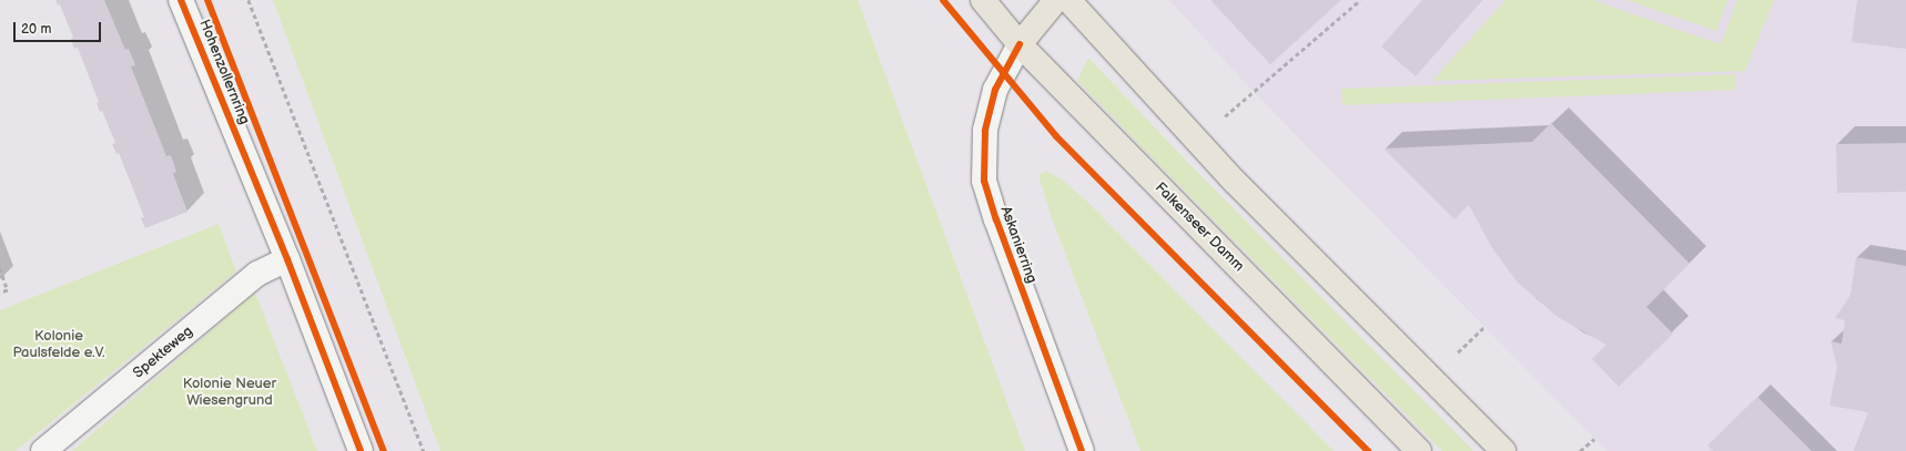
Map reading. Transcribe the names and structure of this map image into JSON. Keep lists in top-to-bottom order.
{
  "streets": {
    "main road": ["Falkenseer Damm"],
    "street": ["Hohenzollernring", "Askanierring", "Spekteweg"]
  },
  "crossings": [
    ["Hohenzollernring", "Spekteweg"],
    ["Falkenseer Damm", "Askanierring"]
  ],
  "parks": ["Kolonie Paulsfelde e.V.", "Kolonie Neuer Wiesengrund"],
  "scale_bar": "20 m"
}
